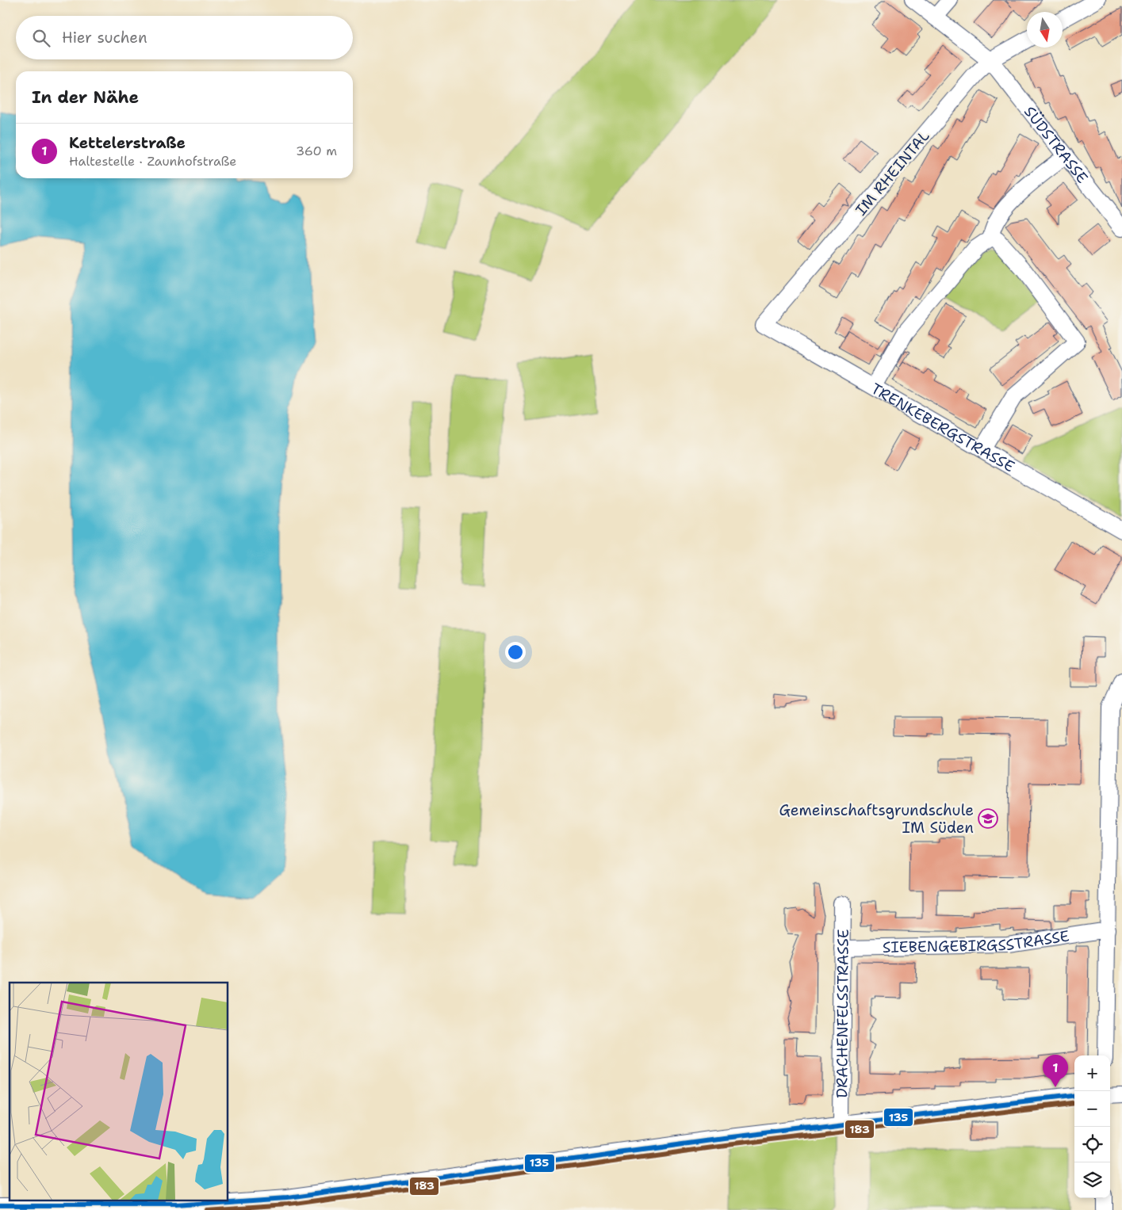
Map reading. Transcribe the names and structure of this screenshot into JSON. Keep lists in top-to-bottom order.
{
  "streets": {
    "street": [
      "SÜDSTRASSE",
      "IM RHEINTAL",
      "TRENKEBERGSTRASSE",
      "SIEBENGEBIRGSSTRASSE",
      "DRACHENFELSSTRASSE"
    ]
  },
  "crossings": [
    ["SÜDSTRASSE", "IM RHEINTAL"],
    ["IM RHEINTAL", "TRENKEBERGSTRASSE"],
    ["SIEBENGEBIRGSSTRASSE", "DRACHENFELSSTRASSE"]
  ],
  "places": {
    "school or university": ["Gemeinschaftsgrundschule IM Süden"]
  },
  "lines": ["transit line 135", "transit line 183"],
  "north": "bottom",
  "page": {
    "search": "Hier suchen",
    "heading": "In der Nähe",
    "list": [
      {
        "mark": "1",
        "name": "Kettelerstraße",
        "note": "Haltestelle · Zaunhofstraße",
        "value": "360 m"
      }
    ],
    "pins": "1",
    "map_buttons": ["+", "−"]
  }
}
